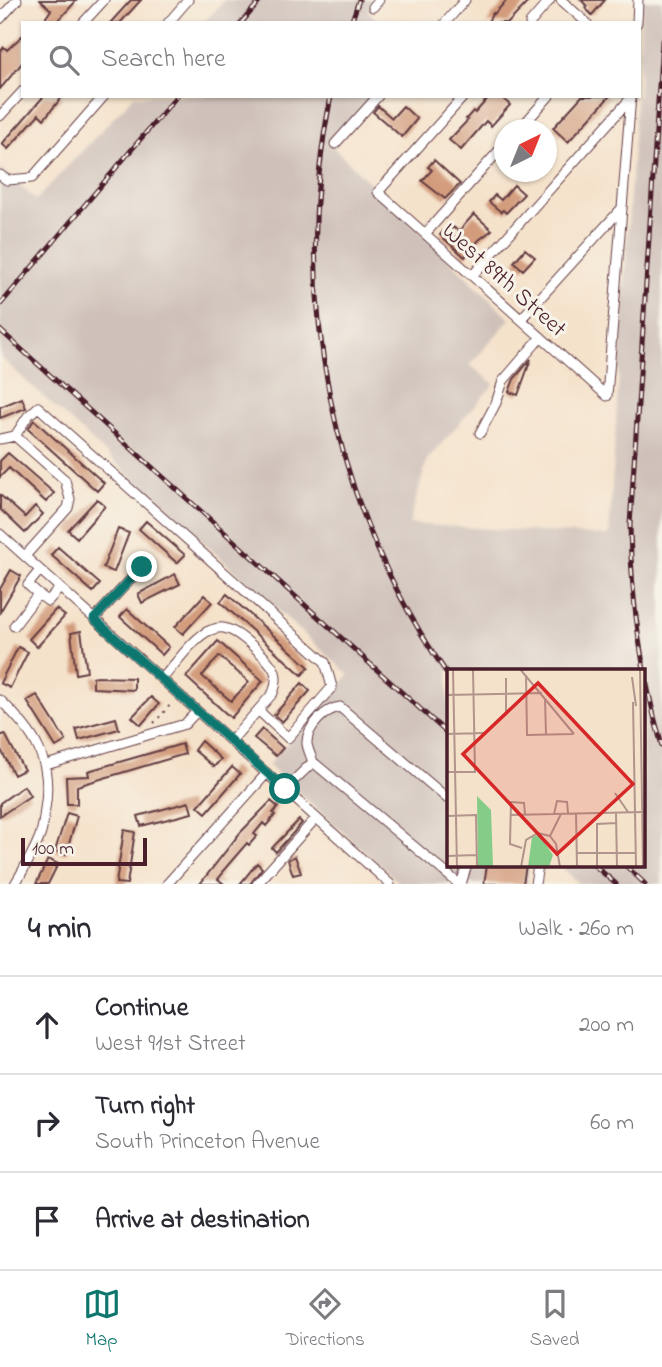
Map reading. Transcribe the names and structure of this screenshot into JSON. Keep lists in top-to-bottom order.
{
  "streets": {
    "street": ["West 89th Street"]
  },
  "scale_bar": "100 m",
  "north": "top right",
  "page": {
    "search": "Search here",
    "scale": "100 m",
    "heading": ["4 min", "Walk · 260 m"],
    "list": [
      ["Continue", "West 91st Street", "200 m"],
      ["Turn right", "South Princeton Avenue", "60 m"],
      "Arrive at destination"
    ],
    "nav": ["Map", "Directions", "Saved"]
  }
}
